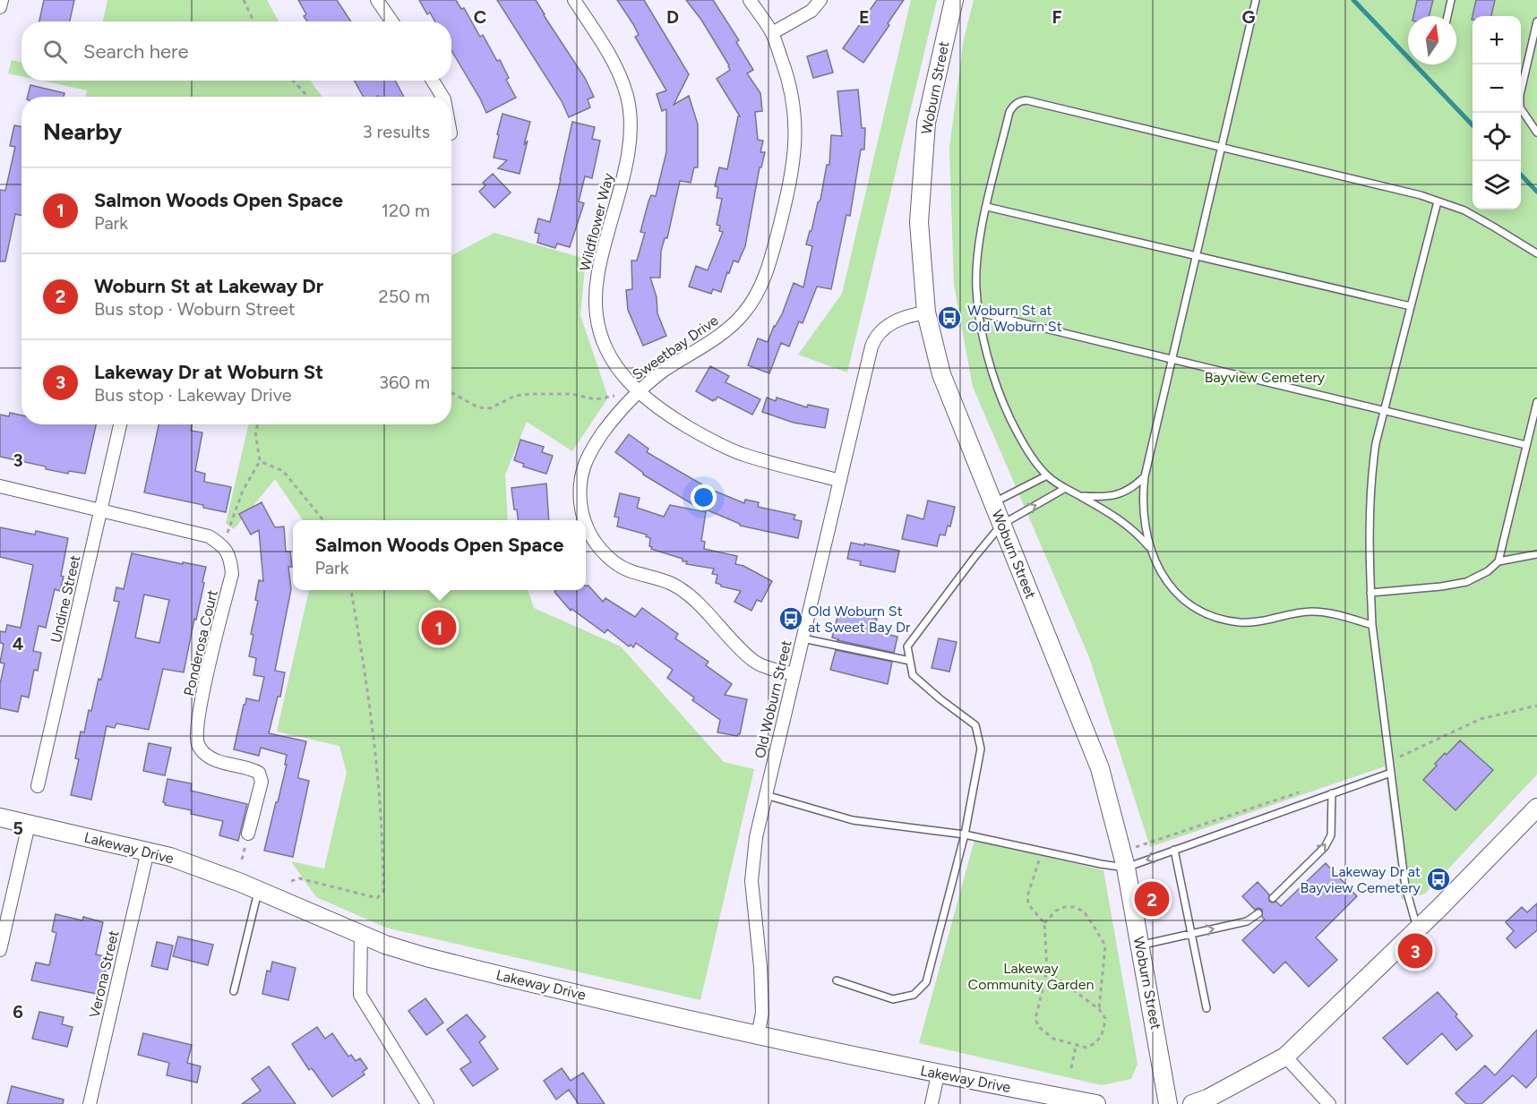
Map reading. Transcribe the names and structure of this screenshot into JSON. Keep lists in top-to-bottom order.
{
  "streets": {
    "main road": ["Woburn Street", "Lakeway Drive"],
    "street": [
      "Wildflower Way",
      "Sweetbay Drive",
      "Undine Street",
      "Ponderosa Court",
      "Old Woburn Street",
      "Verona Street"
    ]
  },
  "crossings": [
    ["Woburn Street", "Old Woburn Street"],
    ["Wildflower Way", "Sweetbay Drive"],
    ["Wildflower Way", "Old Woburn Street"],
    ["Sweetbay Drive", "Old Woburn Street"],
    ["Undine Street", "Ponderosa Court"],
    ["Old Woburn Street", "Lakeway Drive"],
    ["Lakeway Drive", "Verona Street"]
  ],
  "parks": ["Bayview Cemetery", "Lakeway Community Garden"],
  "places": {
    "bus stop": ["Woburn St at Old Woburn St", "Old Woburn St at Sweet Bay Dr", "Lakeway Dr at Bayview Cemetery"]
  },
  "north": "top",
  "page": {
    "map_buttons": ["+", "−"],
    "search": "Search here",
    "heading": ["Nearby", "3 results"],
    "list": [
      {
        "mark": "1",
        "name": "Salmon Woods Open Space",
        "note": "Park",
        "value": "120 m"
      },
      {
        "mark": "2",
        "name": "Woburn St at Lakeway Dr",
        "note": "Bus stop · Woburn Street",
        "value": "250 m"
      },
      {
        "mark": "3",
        "name": "Lakeway Dr at Woburn St",
        "note": "Bus stop · Lakeway Drive",
        "value": "360 m"
      }
    ],
    "popup": ["Salmon Woods Open Space", "Park"],
    "pins": ["1", "2", "3"]
  },
  "grid": {
    "columns": [
      "C",
      "D",
      "E",
      "F",
      "G"
    ],
    "rows": [
      "3",
      "4",
      "5",
      "6"
    ]
  }
}
